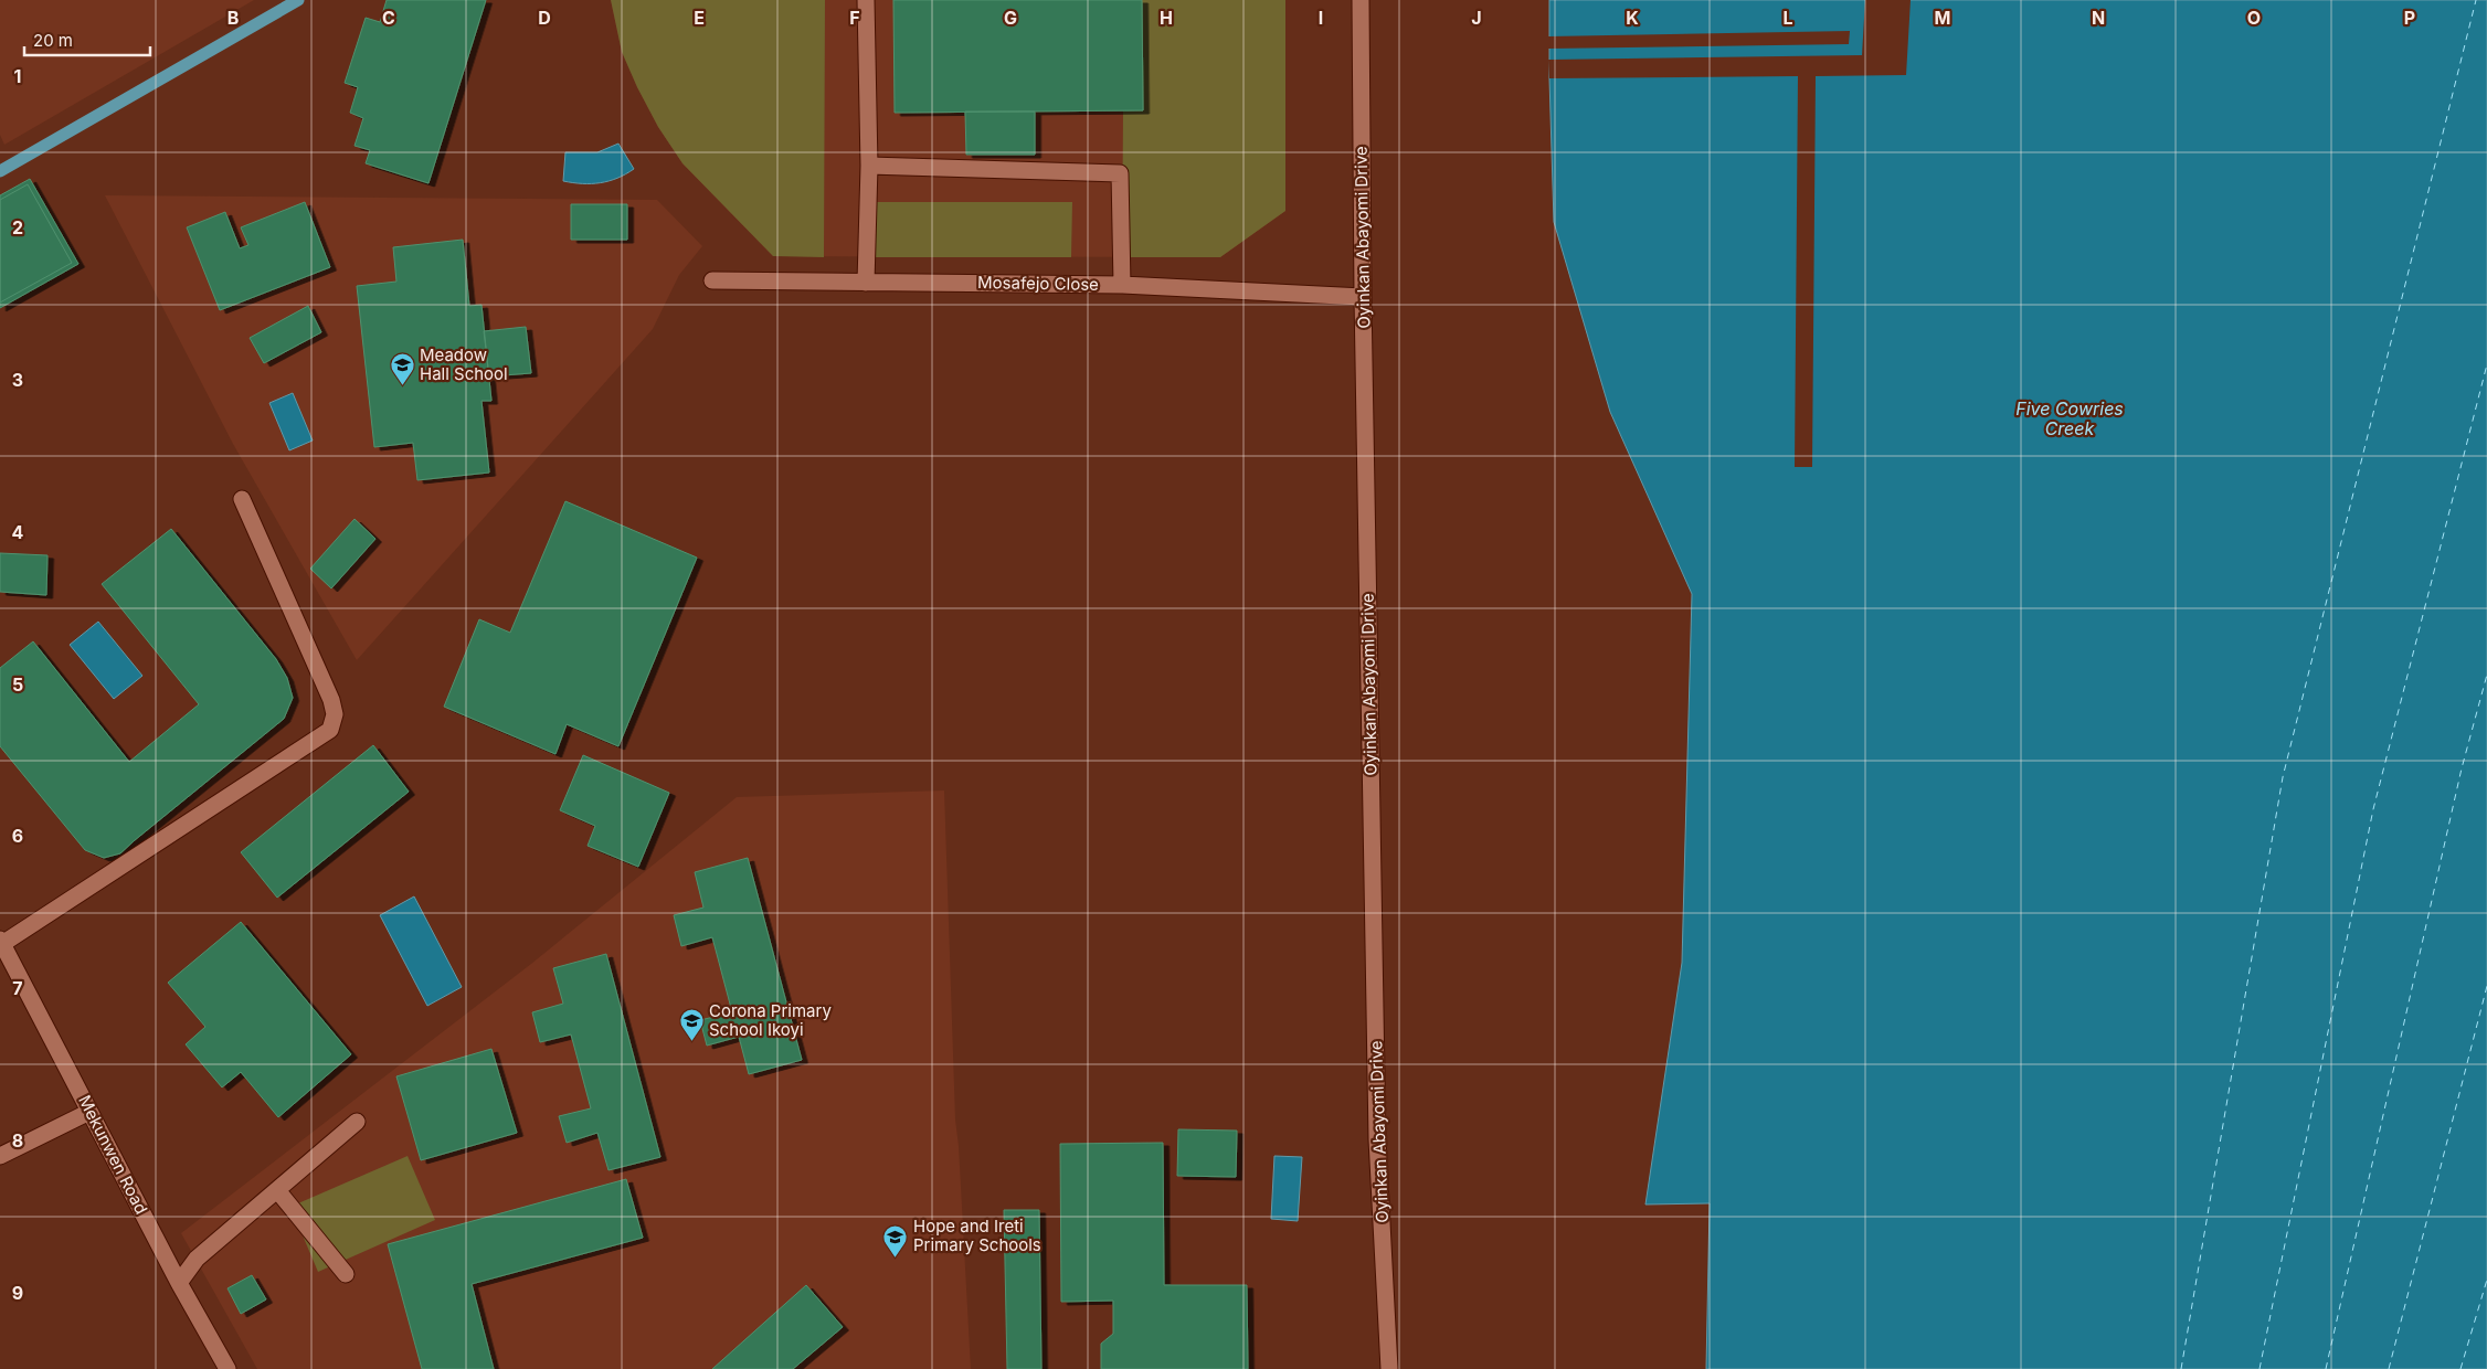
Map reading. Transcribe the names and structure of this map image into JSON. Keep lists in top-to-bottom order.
{
  "streets": {
    "street": ["Oyinkan Abayomi Drive", "Mosafejo Close", "Mekunwen Road"]
  },
  "crossings": [
    ["Oyinkan Abayomi Drive", "Mosafejo Close"]
  ],
  "water": ["Five Cowries Creek"],
  "places": {
    "school or university": ["Meadow Hall School", "Corona Primary School Ikoyi", "Hope and Ireti Primary Schools"]
  },
  "scale_bar": "20 m",
  "grid": {
    "columns": [
      "B",
      "C",
      "D",
      "E",
      "F",
      "G",
      "H",
      "I",
      "J",
      "K",
      "L",
      "M",
      "N",
      "O",
      "P"
    ],
    "rows": [
      "1",
      "2",
      "3",
      "4",
      "5",
      "6",
      "7",
      "8",
      "9"
    ]
  }
}
